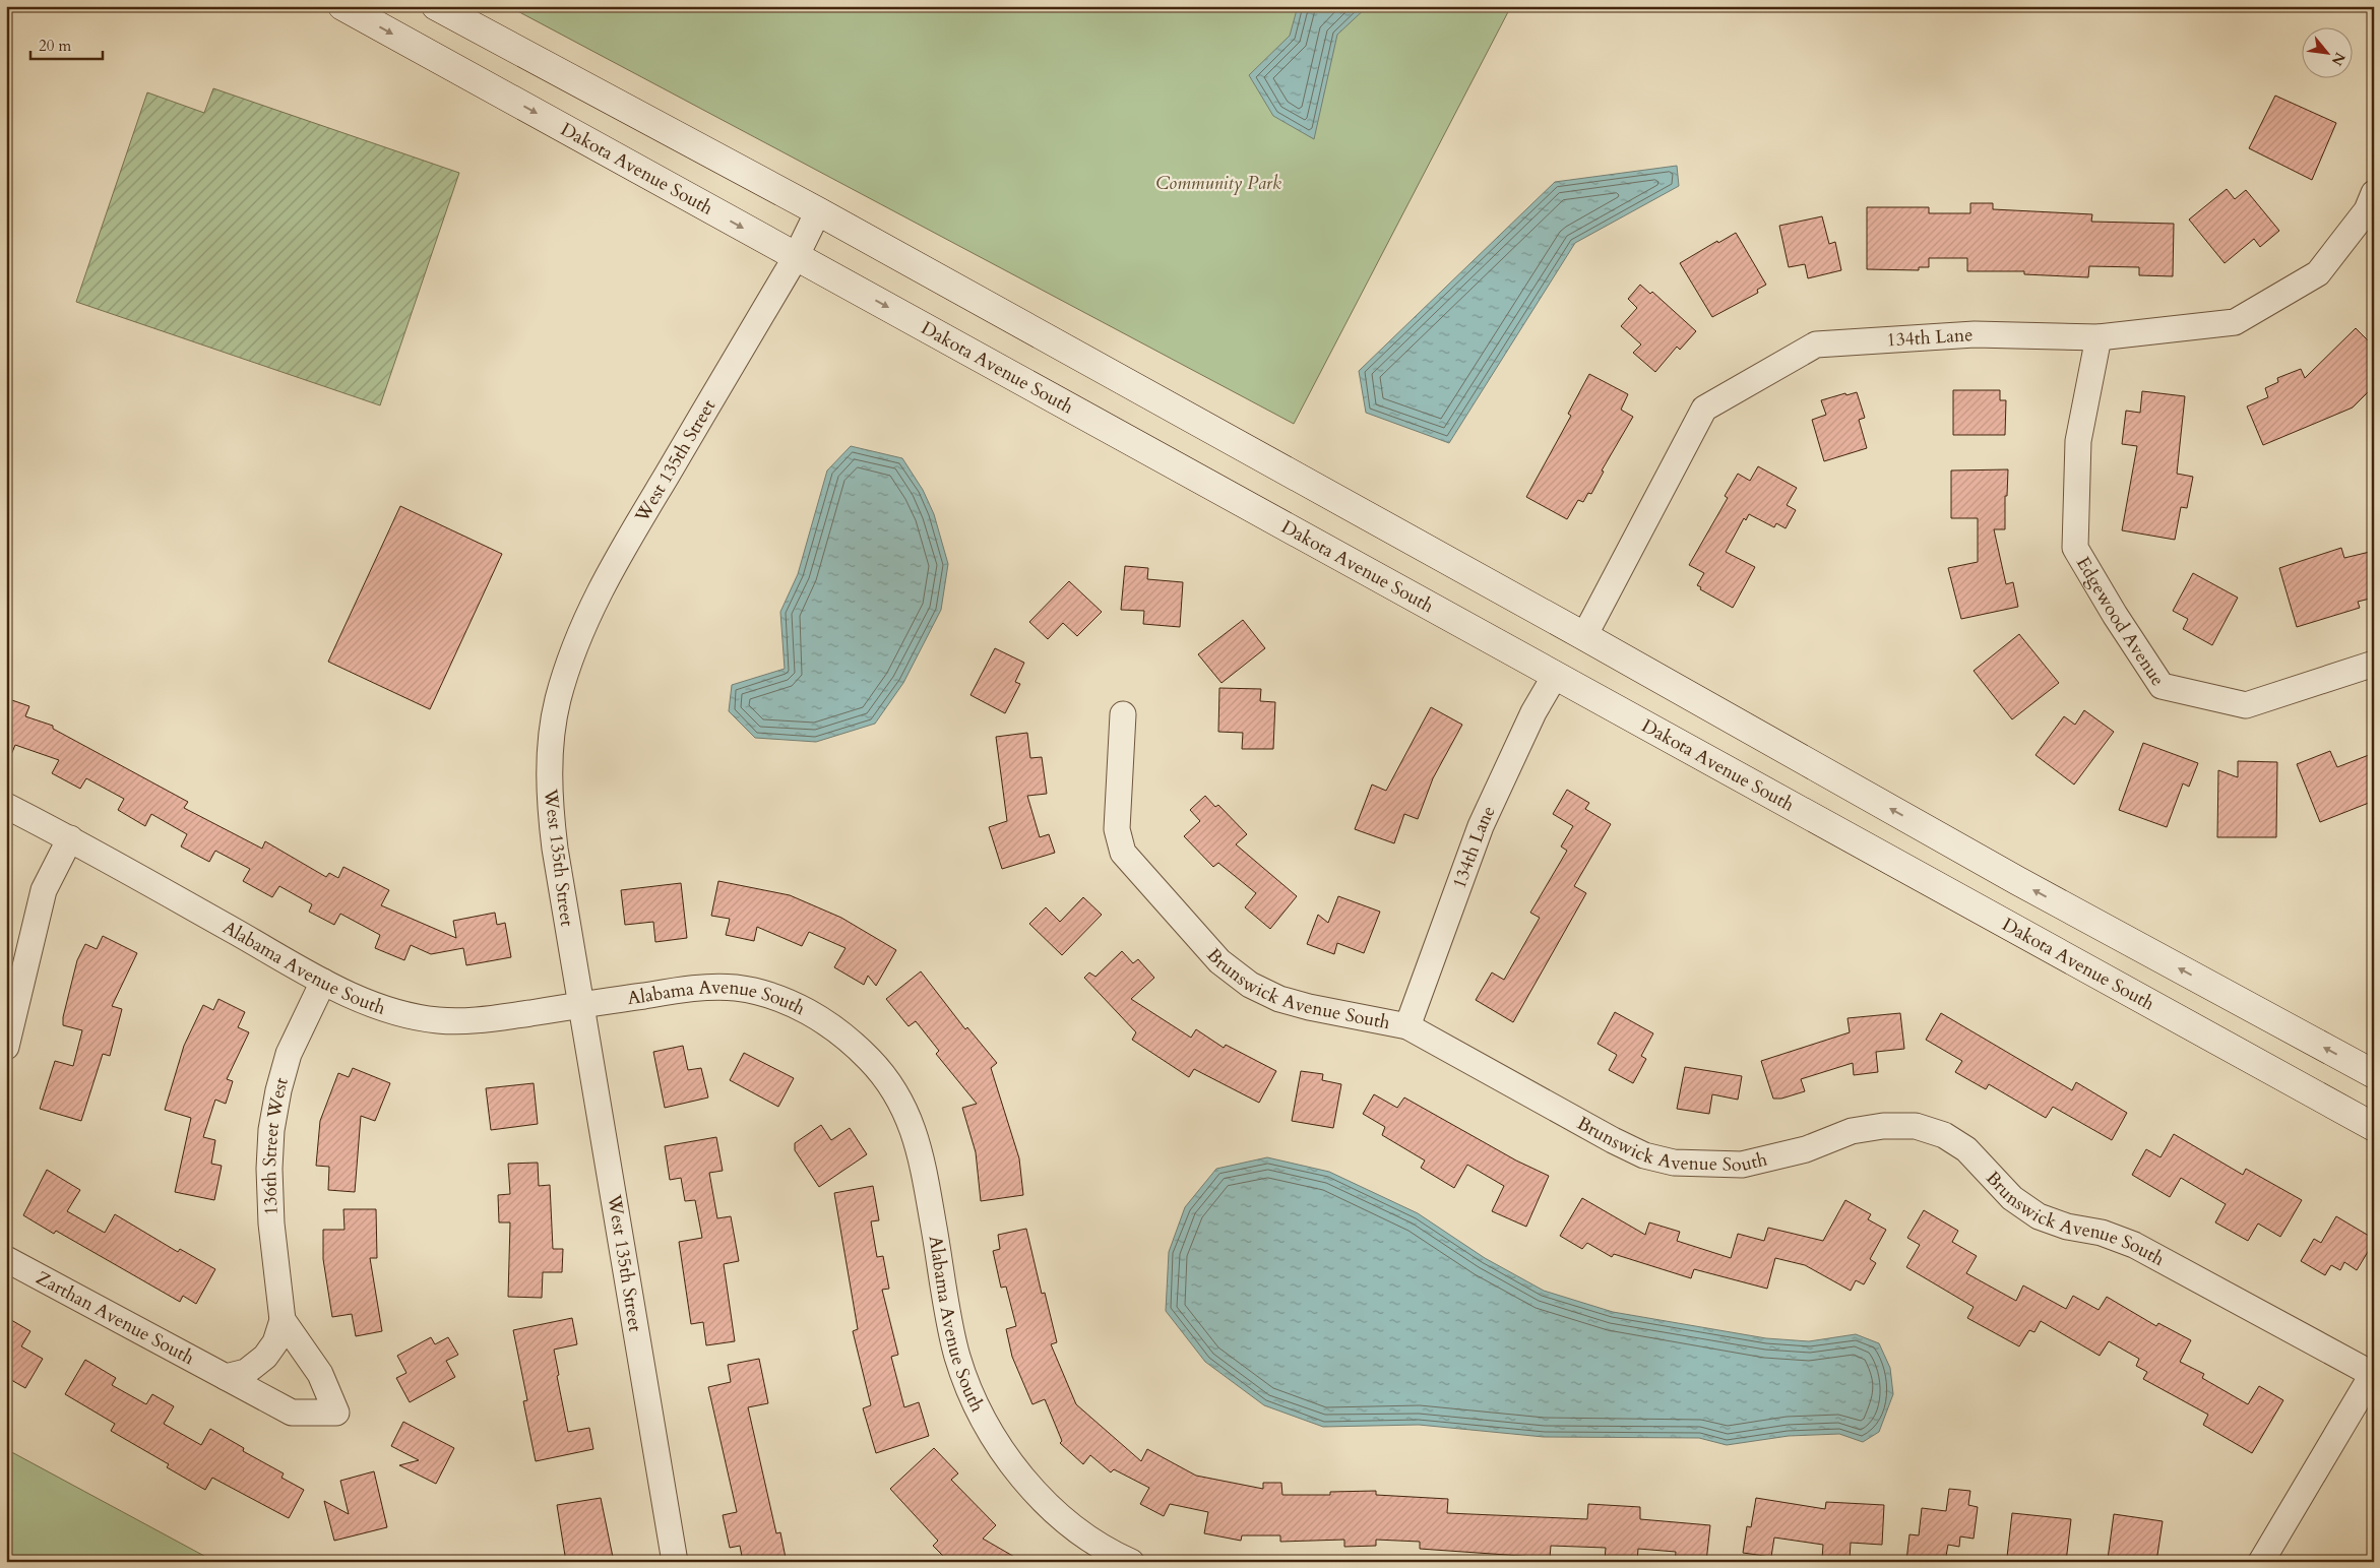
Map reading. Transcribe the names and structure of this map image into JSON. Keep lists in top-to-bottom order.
{
  "streets": {
    "main road": ["Dakota Avenue South"],
    "street": [
      "134th Lane",
      "West 135th Street",
      "Edgewood Avenue",
      "Alabama Avenue South",
      "Brunswick Avenue South",
      "136th Street West",
      "Zarthan Avenue South"
    ]
  },
  "crossings": [
    ["Dakota Avenue South", "134th Lane"],
    ["Dakota Avenue South", "West 135th Street"],
    ["134th Lane", "Edgewood Avenue"],
    ["134th Lane", "Brunswick Avenue South"],
    ["West 135th Street", "Alabama Avenue South"],
    ["Alabama Avenue South", "136th Street West"],
    ["136th Street West", "Zarthan Avenue South"]
  ],
  "parks": ["Community Park"],
  "scale_bar": "20 m",
  "north": "bottom right"
}
